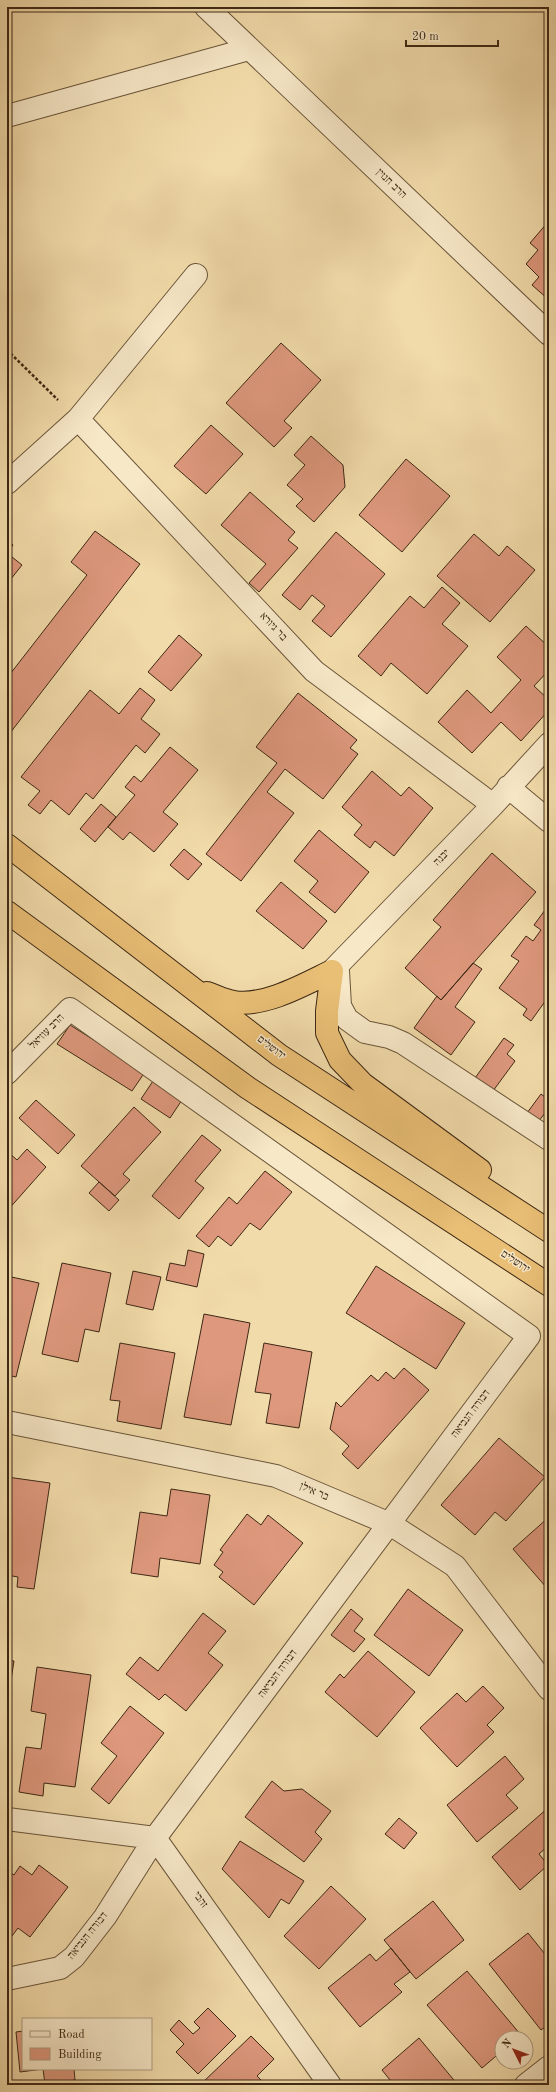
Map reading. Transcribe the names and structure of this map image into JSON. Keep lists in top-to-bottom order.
{
  "streets": {
    "highway": ["ירושלים"],
    "street": [
      "הרב חנזין",
      "בר גיורא",
      "יבנה",
      "הרב עוזיאל",
      "דבורה הנביאה",
      "בר אילן",
      "זהבי"
    ]
  },
  "crossings": [
    ["בר גיורא", "יבנה"],
    ["הרב עוזיאל", "דבורה הנביאה"],
    ["דבורה הנביאה", "בר אילן"],
    ["דבורה הנביאה", "זהבי"]
  ],
  "legend": ["Road", "Building"],
  "scale_bar": "20 m",
  "north": "top left"
}
